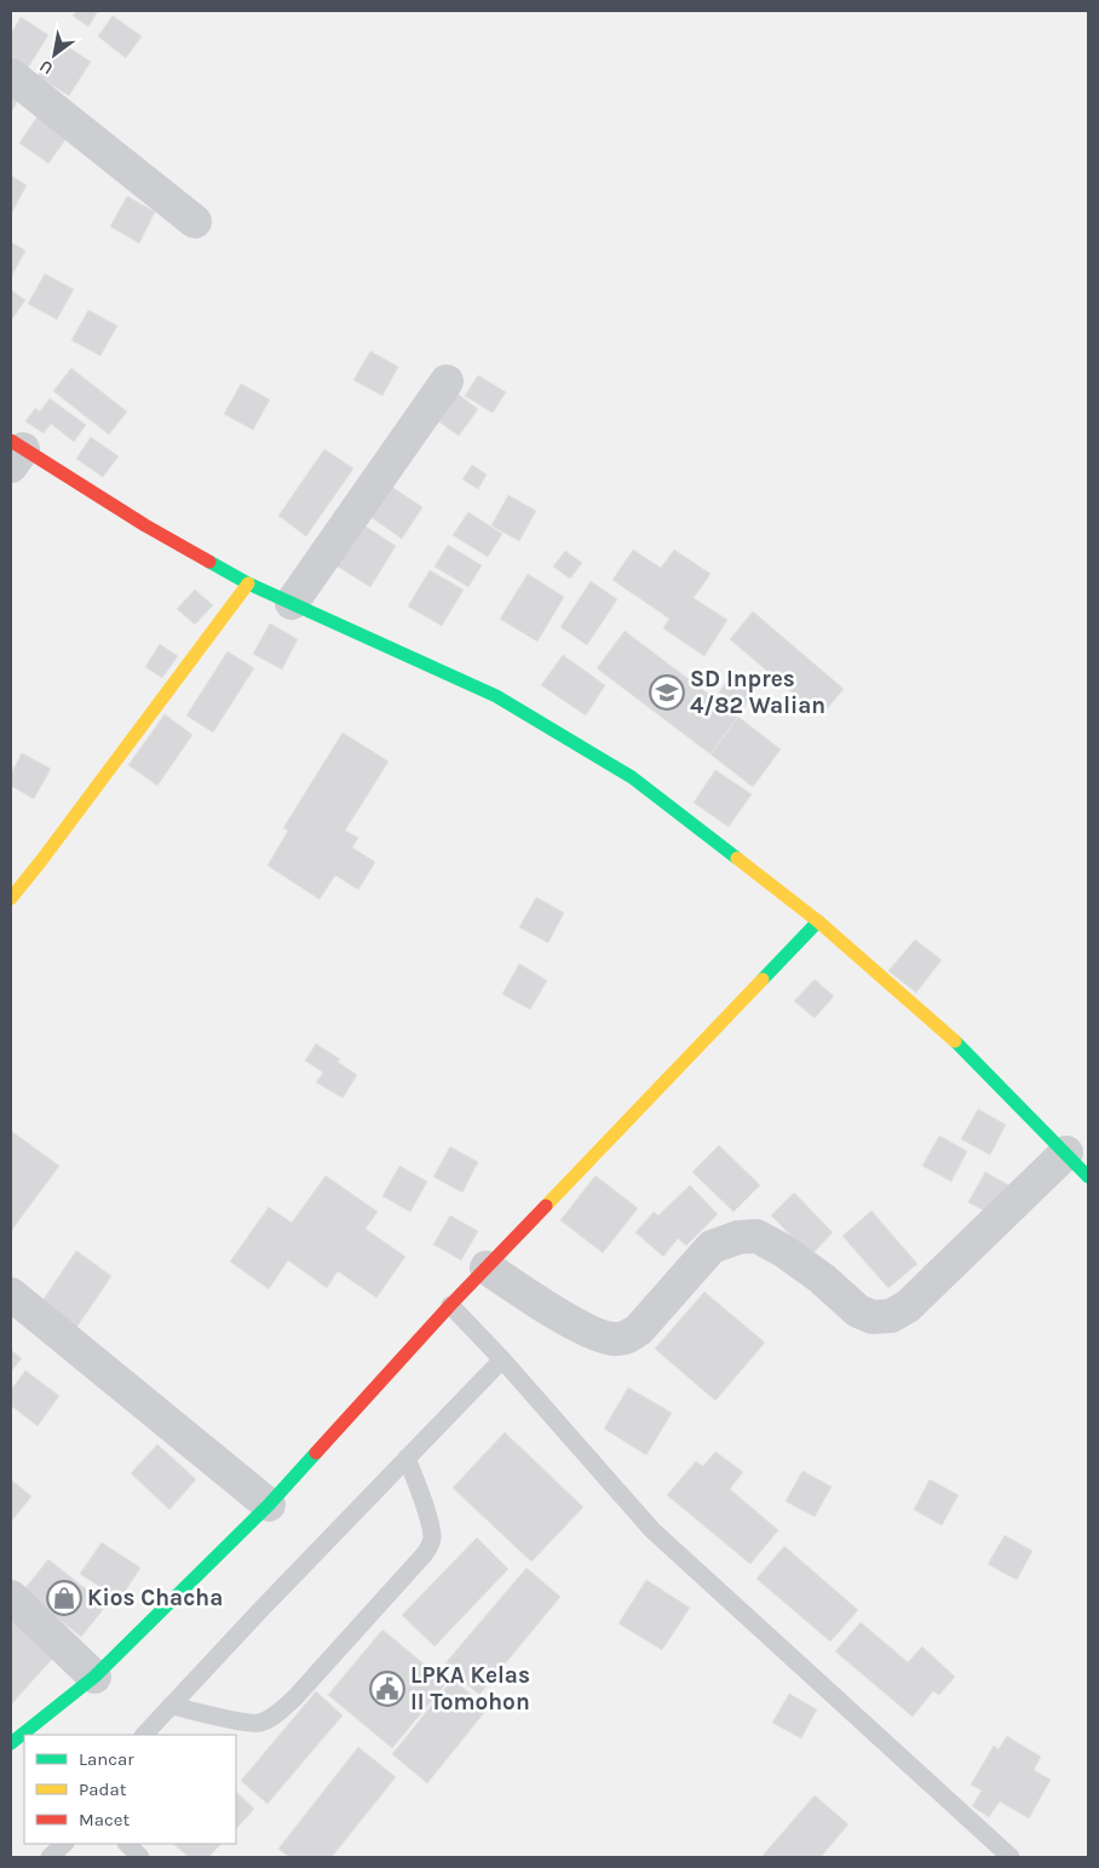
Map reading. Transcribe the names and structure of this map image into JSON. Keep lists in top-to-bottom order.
{
  "places": {
    "school or university": ["SD Inpres 4/82 Walian"],
    "shop": ["Kios Chacha"],
    "public building": ["LPKA Kelas II Tomohon"]
  },
  "legend": ["Lancar", "Padat", "Macet"],
  "north": "bottom left"
}
